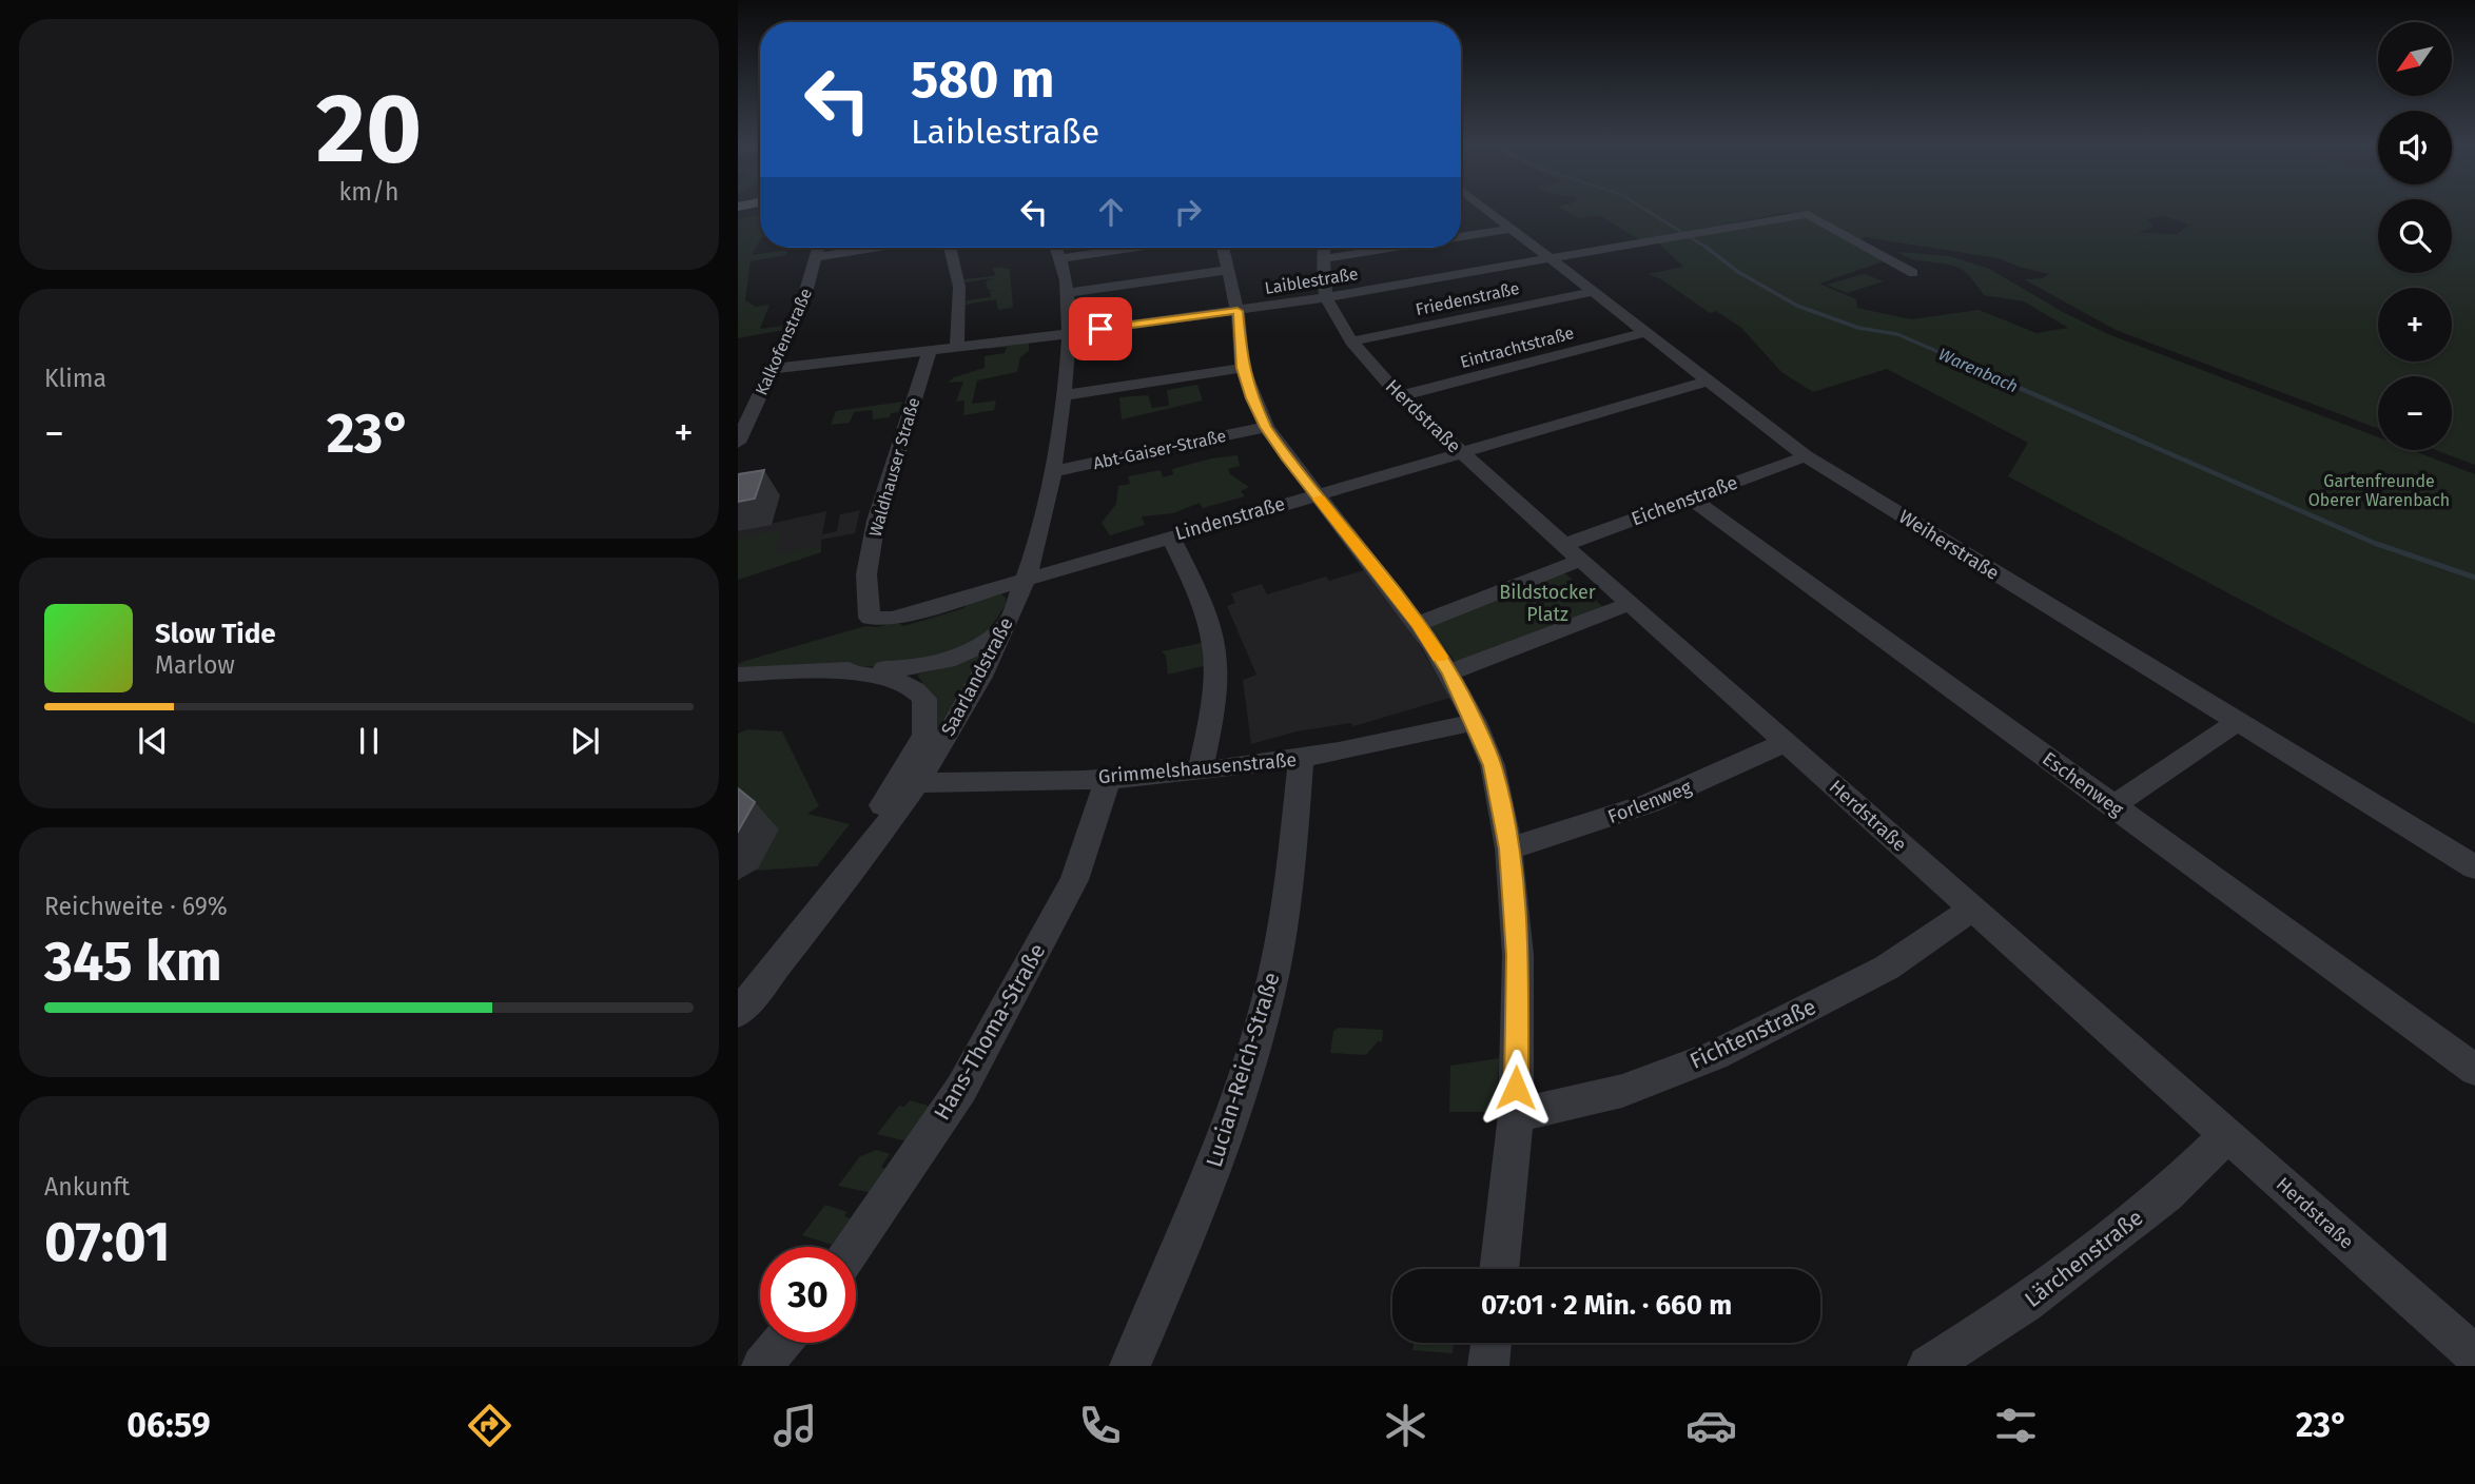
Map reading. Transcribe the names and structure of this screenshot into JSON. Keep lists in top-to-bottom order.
{
  "streets": {
    "street": [
      "Laiblestraße",
      "Friedenstraße",
      "Kalkofenstraße",
      "Eintrachtstraße",
      "Herdstraße",
      "Abt-Gaiser-Straße",
      "Waldhauser Straße",
      "Eichenstraße",
      "Lindenstraße",
      "Weiherstraße",
      "Saarlandstraße",
      "Grimmelshausenstraße",
      "Eschenweg",
      "Forlenweg",
      "Hans-Thoma-Straße",
      "Fichtenstraße",
      "Lucian-Reich-Straße",
      "Lärchenstraße"
    ]
  },
  "crossings": [
    ["Laiblestraße", "Kalkofenstraße"],
    ["Laiblestraße", "Herdstraße"],
    ["Laiblestraße", "Waldhauser Straße"],
    ["Laiblestraße", "Weiherstraße"],
    ["Laiblestraße", "Saarlandstraße"],
    ["Friedenstraße", "Herdstraße"],
    ["Friedenstraße", "Weiherstraße"],
    ["Eintrachtstraße", "Herdstraße"],
    ["Eintrachtstraße", "Weiherstraße"],
    ["Herdstraße", "Eichenstraße"],
    ["Herdstraße", "Lindenstraße"],
    ["Herdstraße", "Forlenweg"],
    ["Herdstraße", "Fichtenstraße"],
    ["Herdstraße", "Lärchenstraße"],
    ["Abt-Gaiser-Straße", "Saarlandstraße"],
    ["Waldhauser Straße", "Lindenstraße"],
    ["Eichenstraße", "Weiherstraße"],
    ["Eichenstraße", "Eschenweg"],
    ["Lindenstraße", "Weiherstraße"],
    ["Lindenstraße", "Saarlandstraße"],
    ["Saarlandstraße", "Grimmelshausenstraße"],
    ["Grimmelshausenstraße", "Hans-Thoma-Straße"],
    ["Grimmelshausenstraße", "Lucian-Reich-Straße"]
  ],
  "water": ["Warenbach"],
  "parks": ["Gartenfreunde Oberer Warenbach", "Bildstocker Platz"],
  "north": "bottom left",
  "page": {
    "tile": [
      ["20", "km/h"],
      "Klima",
      ["Reichweite · 69%", "345 km"],
      ["Ankunft", "07:01"]
    ],
    "map_buttons": ["+", "−"],
    "turn": ["580 m", "Laiblestraße"],
    "heat": ["−", "23°", "+"],
    "song": ["Slow Tide", "Marlow"],
    "limit": "30",
    "trip": "07:01 · 2 Min. · 660 m",
    "tabs": ["06:59", "23°"]
  }
}
